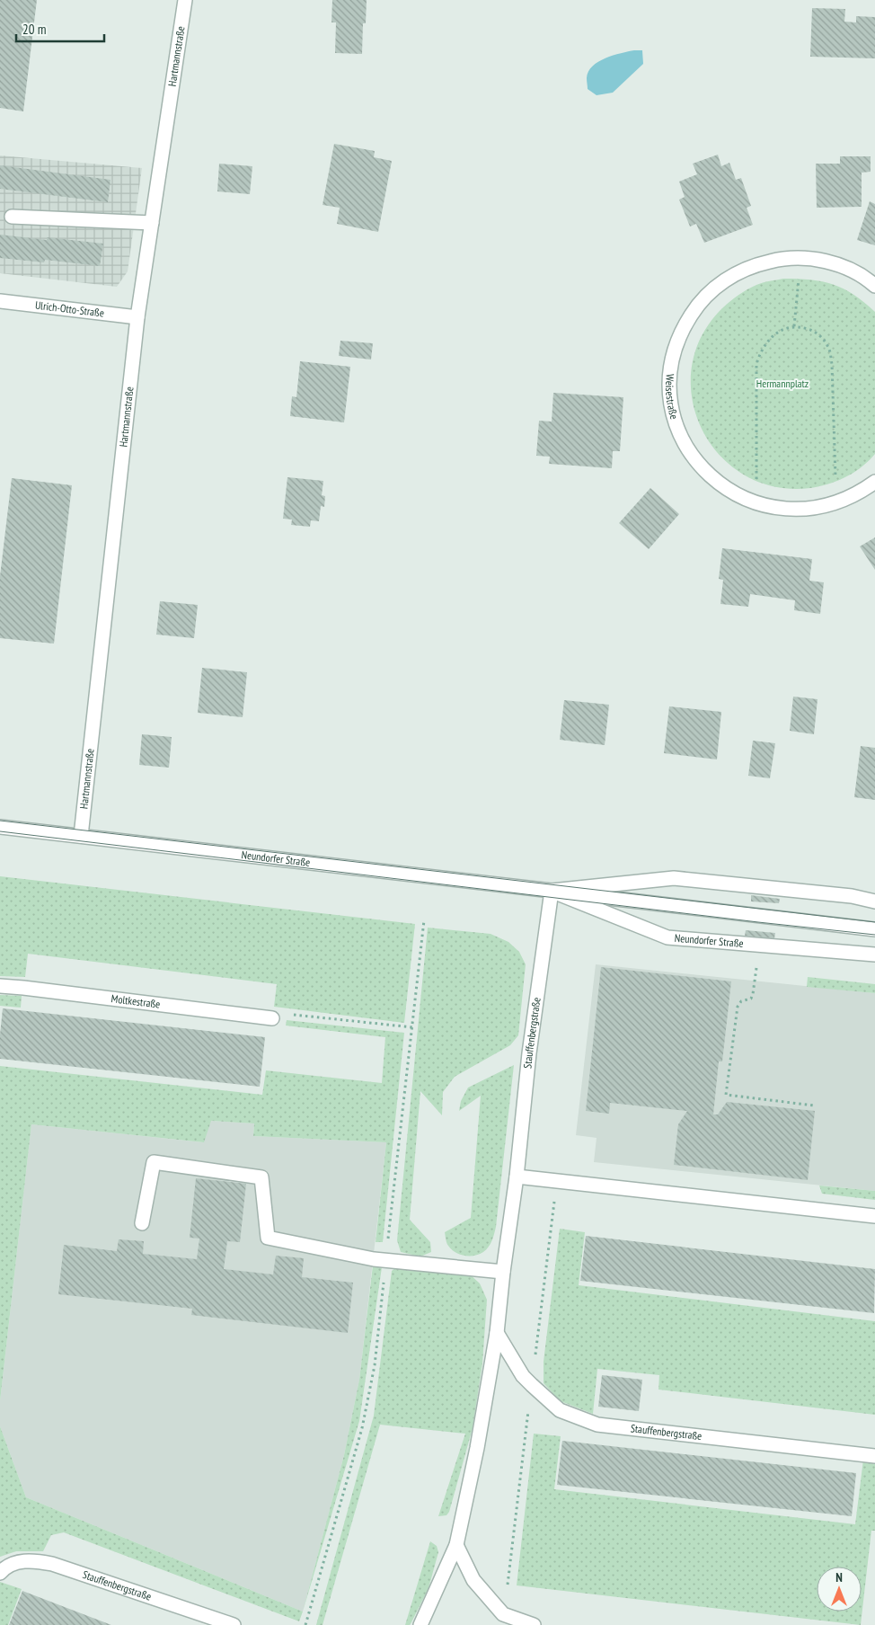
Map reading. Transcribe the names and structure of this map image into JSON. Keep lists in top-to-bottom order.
{
  "streets": {
    "street": [
      "Hartmannstraße",
      "Ulrich-Otto-Straße",
      "Weisestraße",
      "Neundorfer Straße",
      "Moltkestraße",
      "Stauffenbergstraße"
    ]
  },
  "crossings": [
    ["Hartmannstraße", "Ulrich-Otto-Straße"],
    ["Hartmannstraße", "Neundorfer Straße"],
    ["Neundorfer Straße", "Stauffenbergstraße"]
  ],
  "parks": ["Hermannplatz"],
  "scale_bar": "20 m",
  "north": "top"
}
